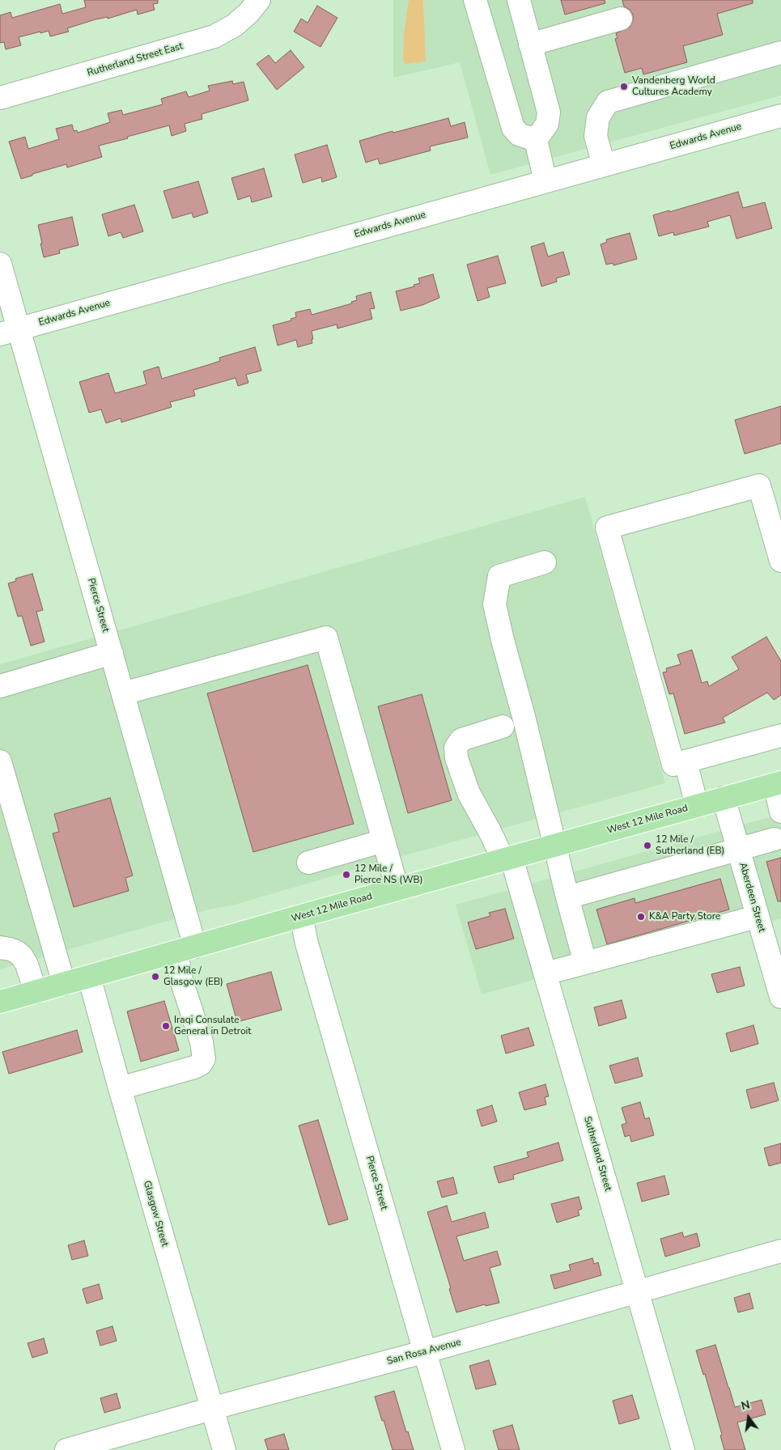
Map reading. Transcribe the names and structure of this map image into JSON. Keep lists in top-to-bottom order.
{
  "streets": {
    "main road": ["West 12 Mile Road"],
    "street": [
      "Rutherland Street East",
      "Edwards Avenue",
      "Pierce Street",
      "Aberdeen Street",
      "Sutherland Street",
      "Glasgow Street",
      "San Rosa Avenue"
    ]
  },
  "crossings": [
    ["Edwards Avenue", "Pierce Street"],
    ["Pierce Street", "West 12 Mile Road"],
    ["Pierce Street", "Glasgow Street"],
    ["Pierce Street", "San Rosa Avenue"],
    ["West 12 Mile Road", "Aberdeen Street"],
    ["West 12 Mile Road", "Sutherland Street"],
    ["West 12 Mile Road", "Glasgow Street"],
    ["Sutherland Street", "San Rosa Avenue"],
    ["Glasgow Street", "San Rosa Avenue"]
  ],
  "places": [
    "Vandenberg World Cultures Academy",
    "12 Mile / Sutherland (EB)",
    "12 Mile / Pierce NS (WB)",
    "K&A Party Store",
    "12 Mile / Glasgow (EB)",
    "Iraqi Consulate General in Detroit"
  ],
  "north": "top"
}
